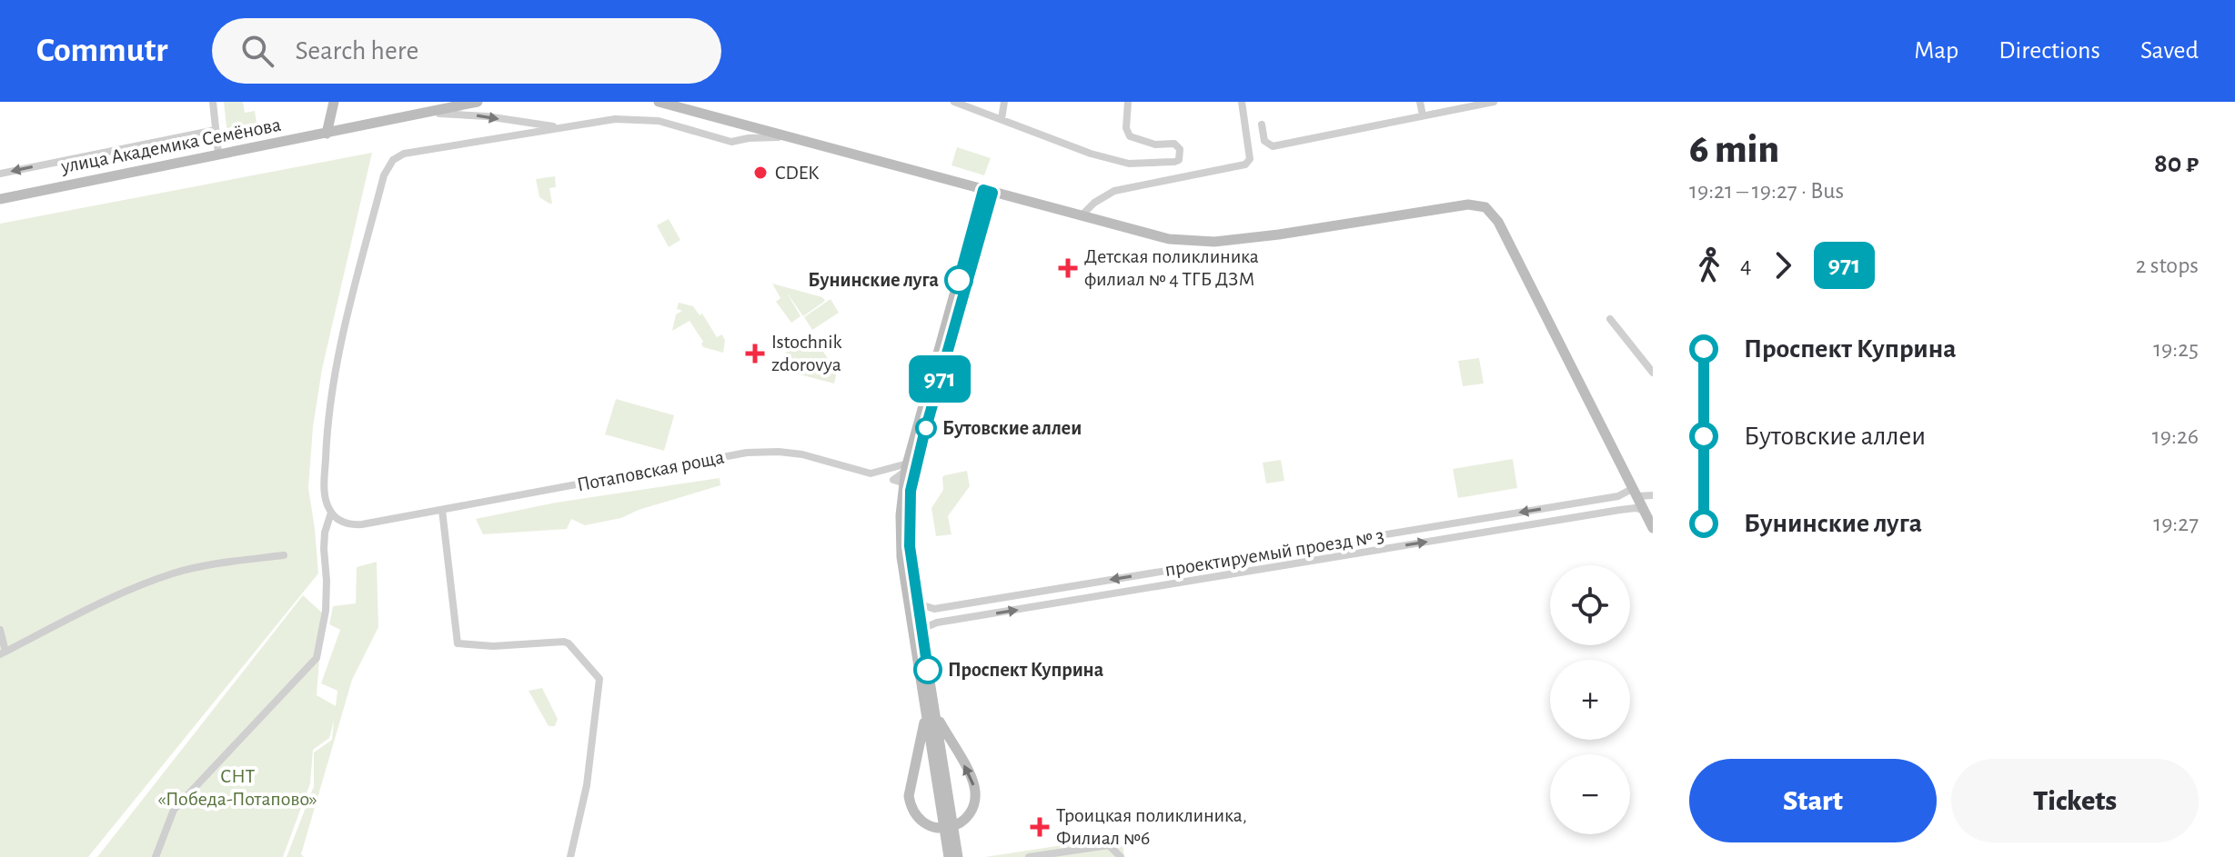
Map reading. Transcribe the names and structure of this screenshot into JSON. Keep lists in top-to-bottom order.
{
  "streets": {
    "main road": ["улица Академика Семёнова"],
    "street": ["Потаповская роща", "проектируемый проезд № 3"]
  },
  "parks": ["СНТ «Победа-Потапово»"],
  "places": {
    "other": [
      "CDEK",
      "Бунинские луга",
      "Бутовские аллеи",
      "Проспект Куприна"
    ],
    "health": ["Детская поликлиника филиал № 4 ТГБ ДЗМ", "Istochnik zdorovya", "Троицкая поликлиника, Филиал №6"]
  },
  "lines": ["bus line 971"],
  "page": {
    "header": "Commutr",
    "search": "Search here",
    "nav": ["Map", "Directions", "Saved"],
    "on_map": "971",
    "heading": ["6 min", "19:21 – 19:27 · Bus", "80 ₽"],
    "legs": ["4", "971", "2 stops"],
    "list": [
      {
        "name": "Проспект Куприна",
        "value": "19:25"
      },
      {
        "name": "Бутовские аллеи",
        "value": "19:26"
      },
      {
        "name": "Бунинские луга",
        "value": "19:27"
      }
    ],
    "map_buttons": ["+", "−"],
    "buttons": ["Start", "Tickets"]
  }
}
